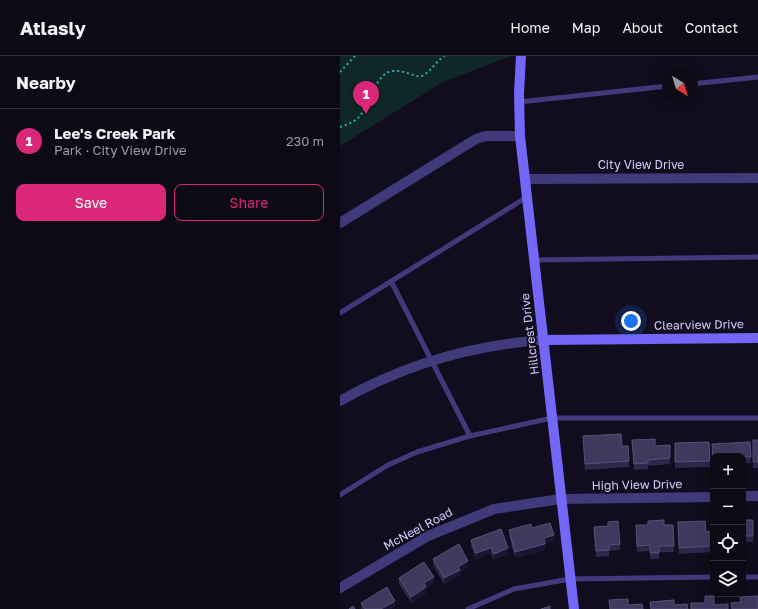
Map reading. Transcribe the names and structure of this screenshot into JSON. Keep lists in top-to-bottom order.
{
  "streets": {
    "street": [
      "City View Drive",
      "Clearview Drive",
      "Hillcrest Drive",
      "High View Drive",
      "McNeel Road"
    ]
  },
  "crossings": [
    ["City View Drive", "Hillcrest Drive"],
    ["Clearview Drive", "Hillcrest Drive"],
    ["Hillcrest Drive", "High View Drive"],
    ["Hillcrest Drive", "McNeel Road"],
    ["High View Drive", "McNeel Road"]
  ],
  "north": "bottom right",
  "page": {
    "header": "Atlasly",
    "nav": [
      "Home",
      "Map",
      "About",
      "Contact"
    ],
    "heading": "Nearby",
    "pins": "1",
    "list": [
      {
        "mark": "1",
        "name": "Lee's Creek Park",
        "note": "Park · City View Drive",
        "value": "230 m"
      }
    ],
    "buttons": ["Save", "Share"],
    "map_buttons": ["+", "−"]
  }
}
